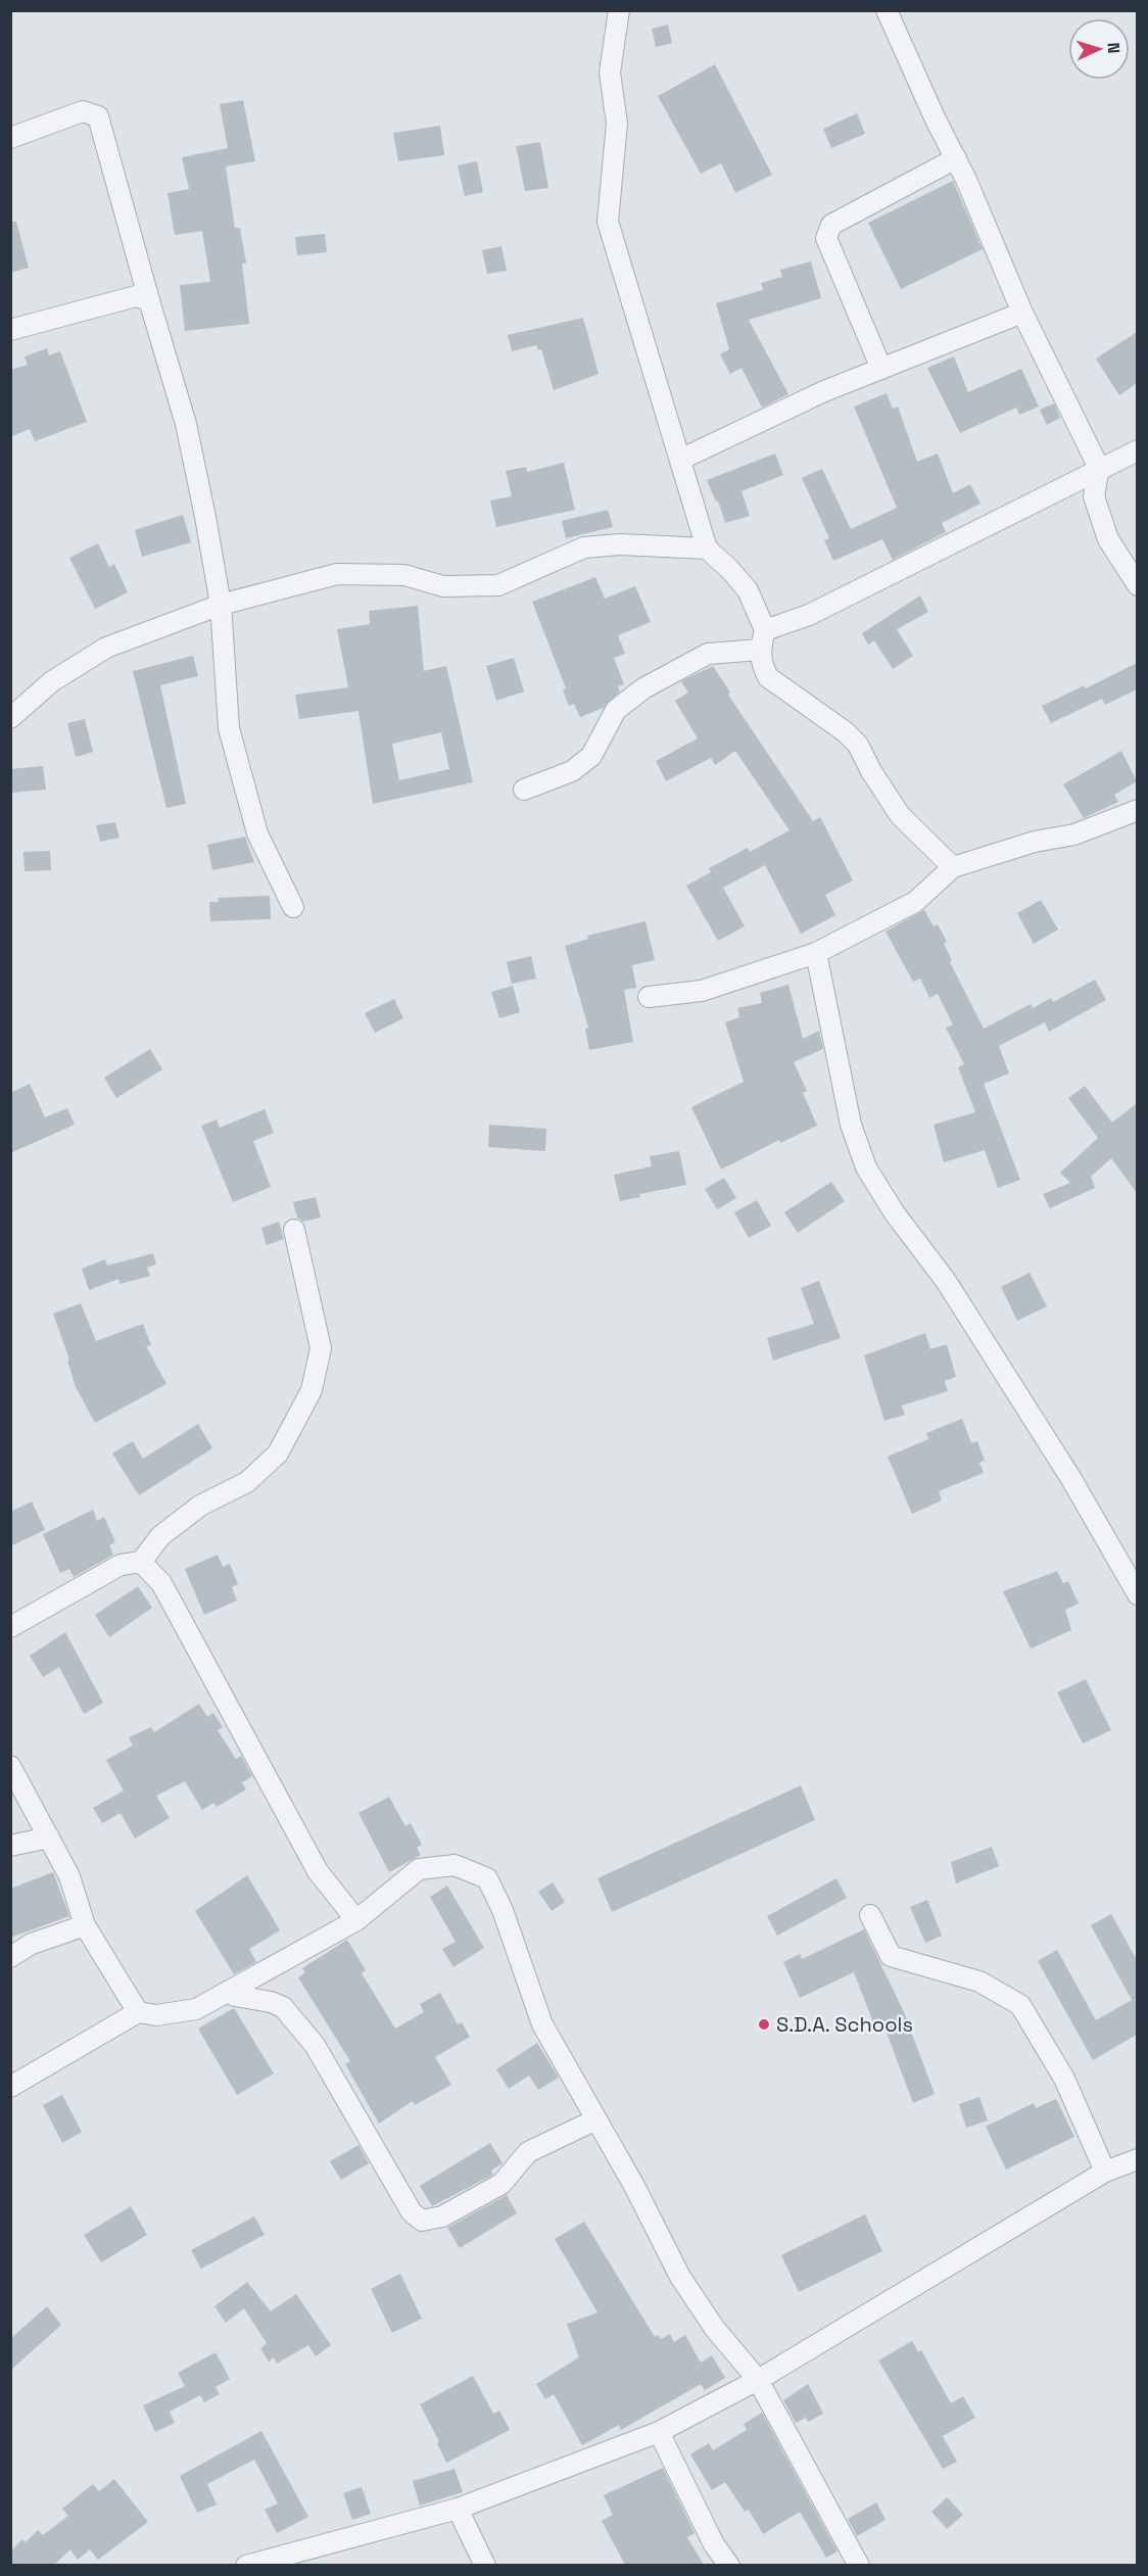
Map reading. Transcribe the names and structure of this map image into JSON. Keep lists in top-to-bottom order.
{
  "places": ["S.D.A. Schools"],
  "north": "right"
}
